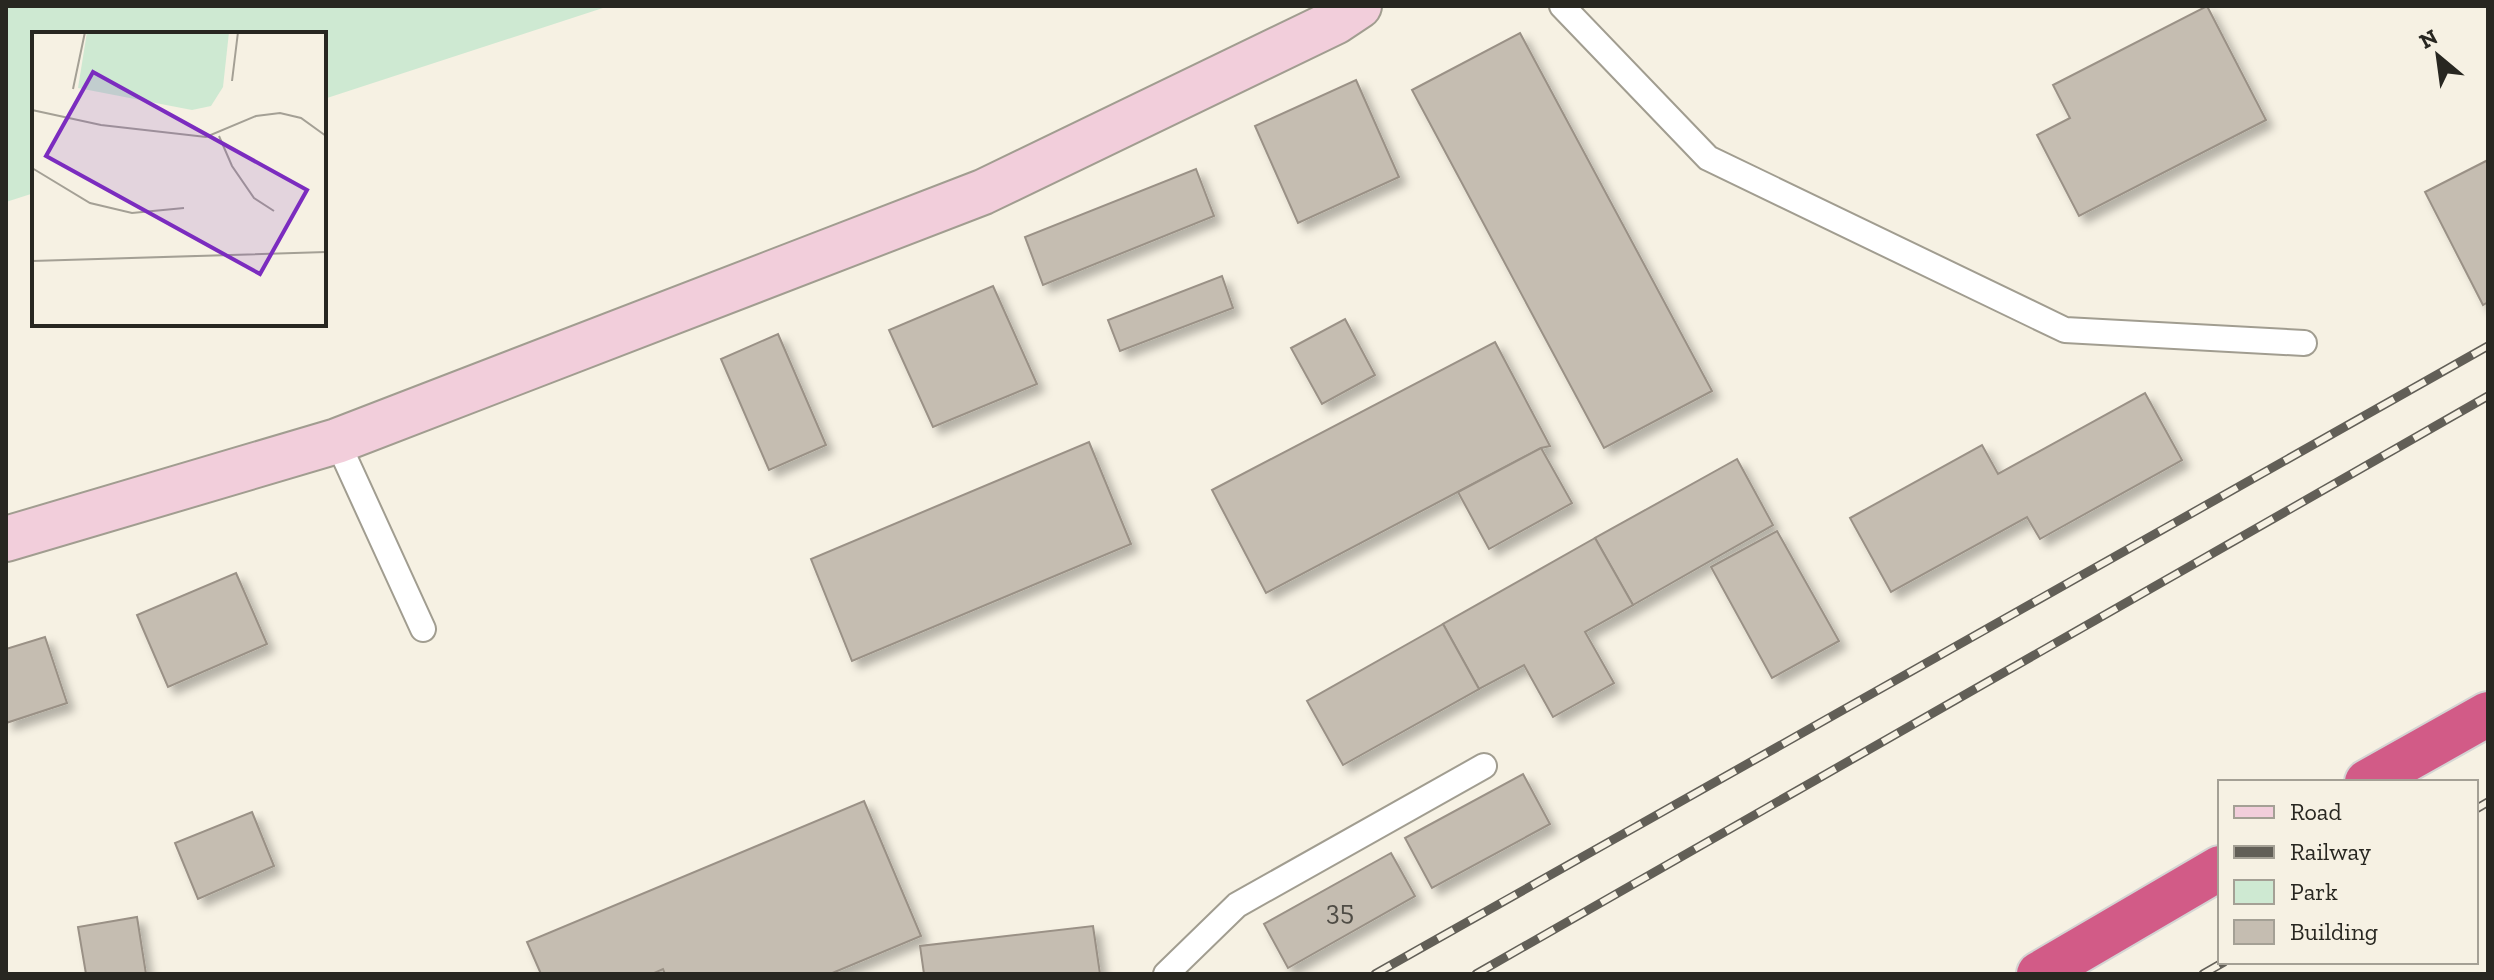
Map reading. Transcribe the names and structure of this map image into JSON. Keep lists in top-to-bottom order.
{
  "house_numbers": ["35"],
  "legend": [
    "Road",
    "Railway",
    "Park",
    "Building"
  ],
  "north": "top left"
}
